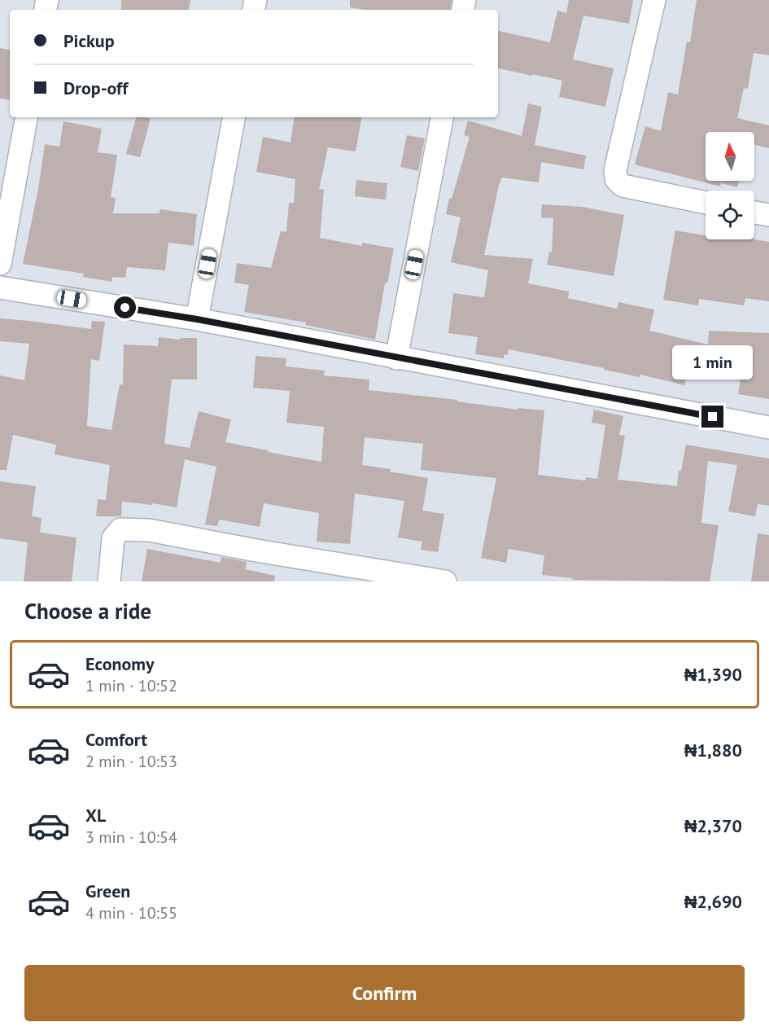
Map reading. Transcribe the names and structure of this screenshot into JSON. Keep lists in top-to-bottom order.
{
  "north": "top",
  "page": {
    "banner": ["Pickup", "Drop-off"],
    "bubble": "1 min",
    "heading": "Choose a ride",
    "list": [
      {
        "name": "Economy",
        "note": "1 min · 10:52",
        "value": "₦1,390"
      },
      {
        "name": "Comfort",
        "note": "2 min · 10:53",
        "value": "₦1,880"
      },
      {
        "name": "XL",
        "note": "3 min · 10:54",
        "value": "₦2,370"
      },
      {
        "name": "Green",
        "note": "4 min · 10:55",
        "value": "₦2,690"
      }
    ],
    "buttons": "Confirm"
  }
}
